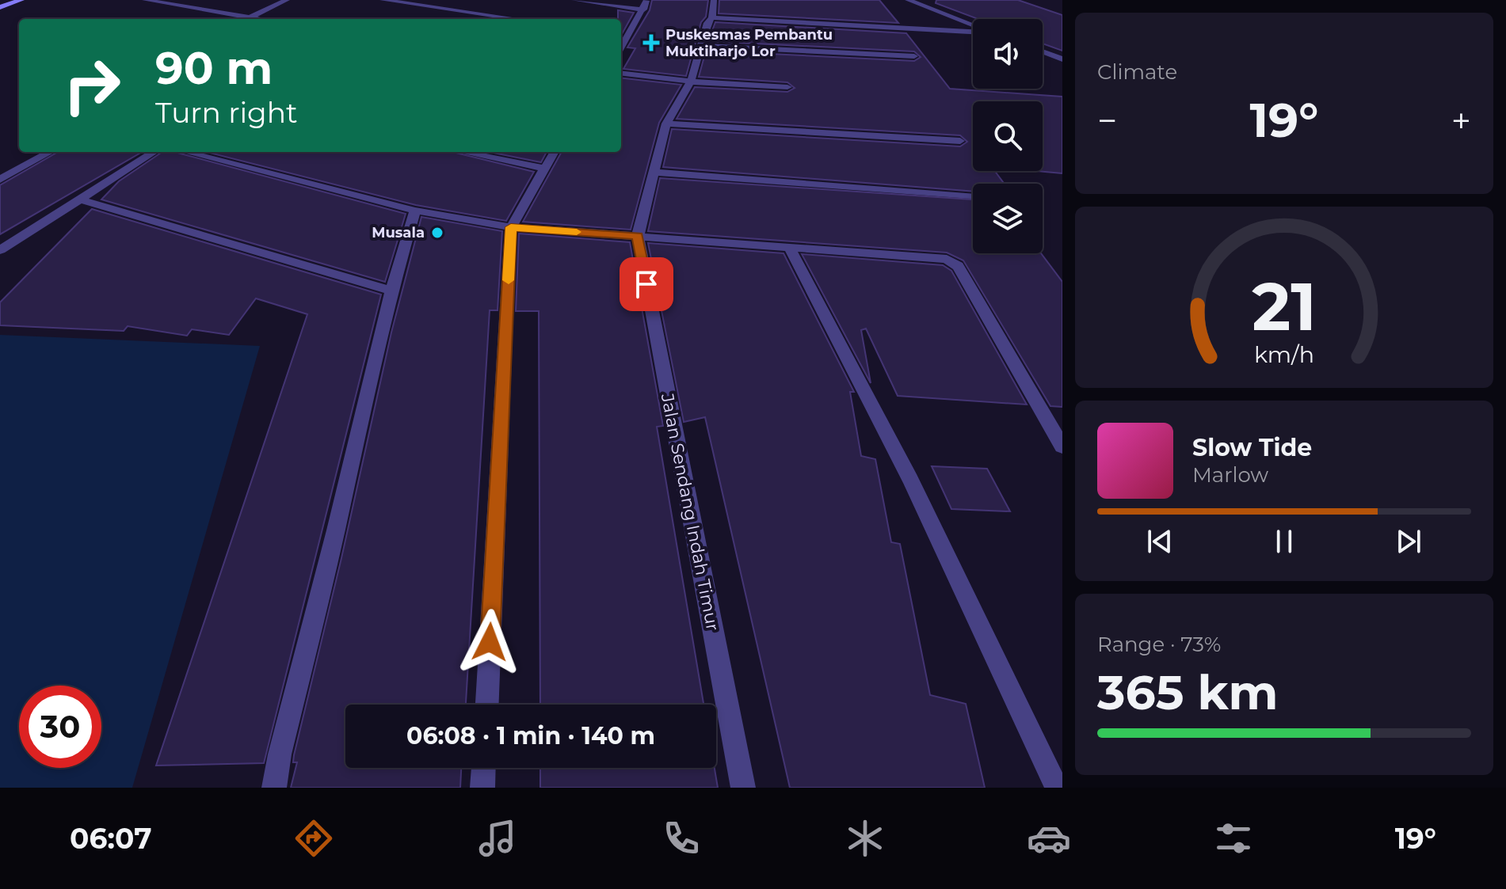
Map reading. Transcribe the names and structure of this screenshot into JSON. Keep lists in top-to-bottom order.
{
  "streets": {
    "street": ["Jalan Sendang Indah Timur"]
  },
  "places": {
    "health": ["Puskesmas Pembantu Muktiharjo Lor"],
    "other": ["Musala"]
  },
  "page": {
    "tile": [
      "Climate",
      ["Range · 73%", "365 km"]
    ],
    "turn": ["90 m", "Turn right"],
    "heat": ["−", "19°", "+"],
    "song": ["Slow Tide", "Marlow"],
    "limit": "30",
    "trip": "06:08 · 1 min · 140 m",
    "tabs": ["06:07", "19°"],
    "gauge": ["21", "km/h"]
  }
}
